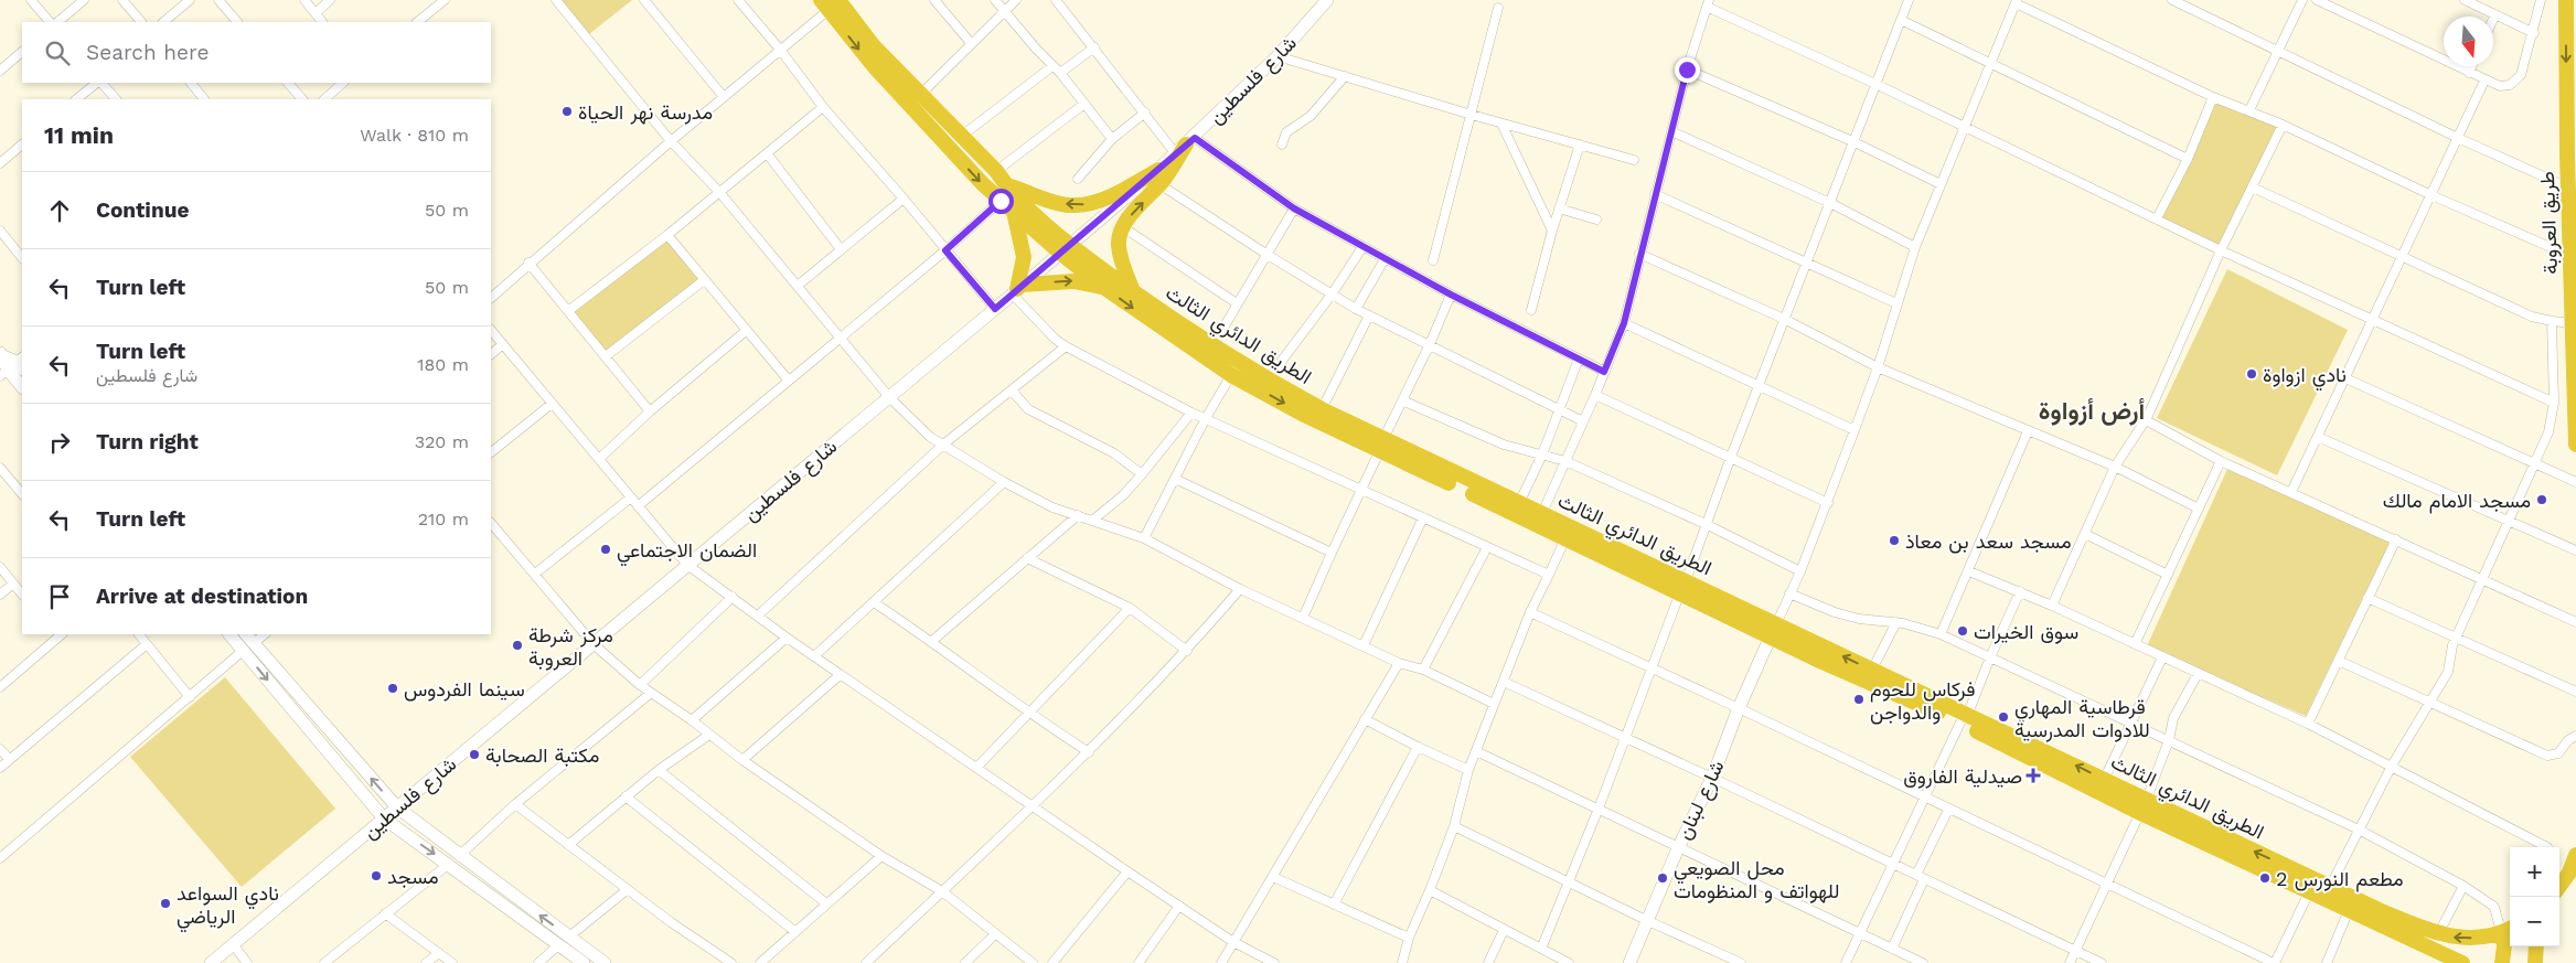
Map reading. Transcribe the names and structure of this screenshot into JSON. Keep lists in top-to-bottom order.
{
  "streets": {
    "highway": ["طريق العروبة", "الطريق الدائري الثالث"],
    "street": ["شارع فلسطين", "شارع لبنان"]
  },
  "crossings": [
    ["شارع فلسطين", "الطريق الدائري الثالث"],
    ["الطريق الدائري الثالث", "شارع لبنان"]
  ],
  "one_way": ["طريق العروبة"],
  "districts": ["أرض أزواوة"],
  "places": {
    "other": [
      "مدرسة نهر الحياة",
      "نادي ازواوة",
      "مسجد الامام مالك",
      "مسجد سعد بن معاذ",
      "الضمان الاجتماعي",
      "سوق الخيرات",
      "مركز شرطة العروبة",
      "سينما الفردوس",
      "فركاس للحوم والدواجن",
      "قرطاسية المهاري للادوات المدرسية",
      "مكتبة الصحابة",
      "مسجد",
      "محل الصويعي للهواتف و المنظومات",
      "مطعم النورس 2",
      "نادي السواعد الرياضي"
    ],
    "health": ["صيدلية الفاروق"]
  },
  "north": "bottom",
  "page": {
    "search": "Search here",
    "heading": ["11 min", "Walk · 810 m"],
    "list": [
      ["Continue", "50 m"],
      ["Turn left", "50 m"],
      ["Turn left", "شارع فلسطين", "180 m"],
      ["Turn right", "320 m"],
      ["Turn left", "210 m"],
      "Arrive at destination"
    ],
    "map_buttons": ["+", "−"]
  }
}
